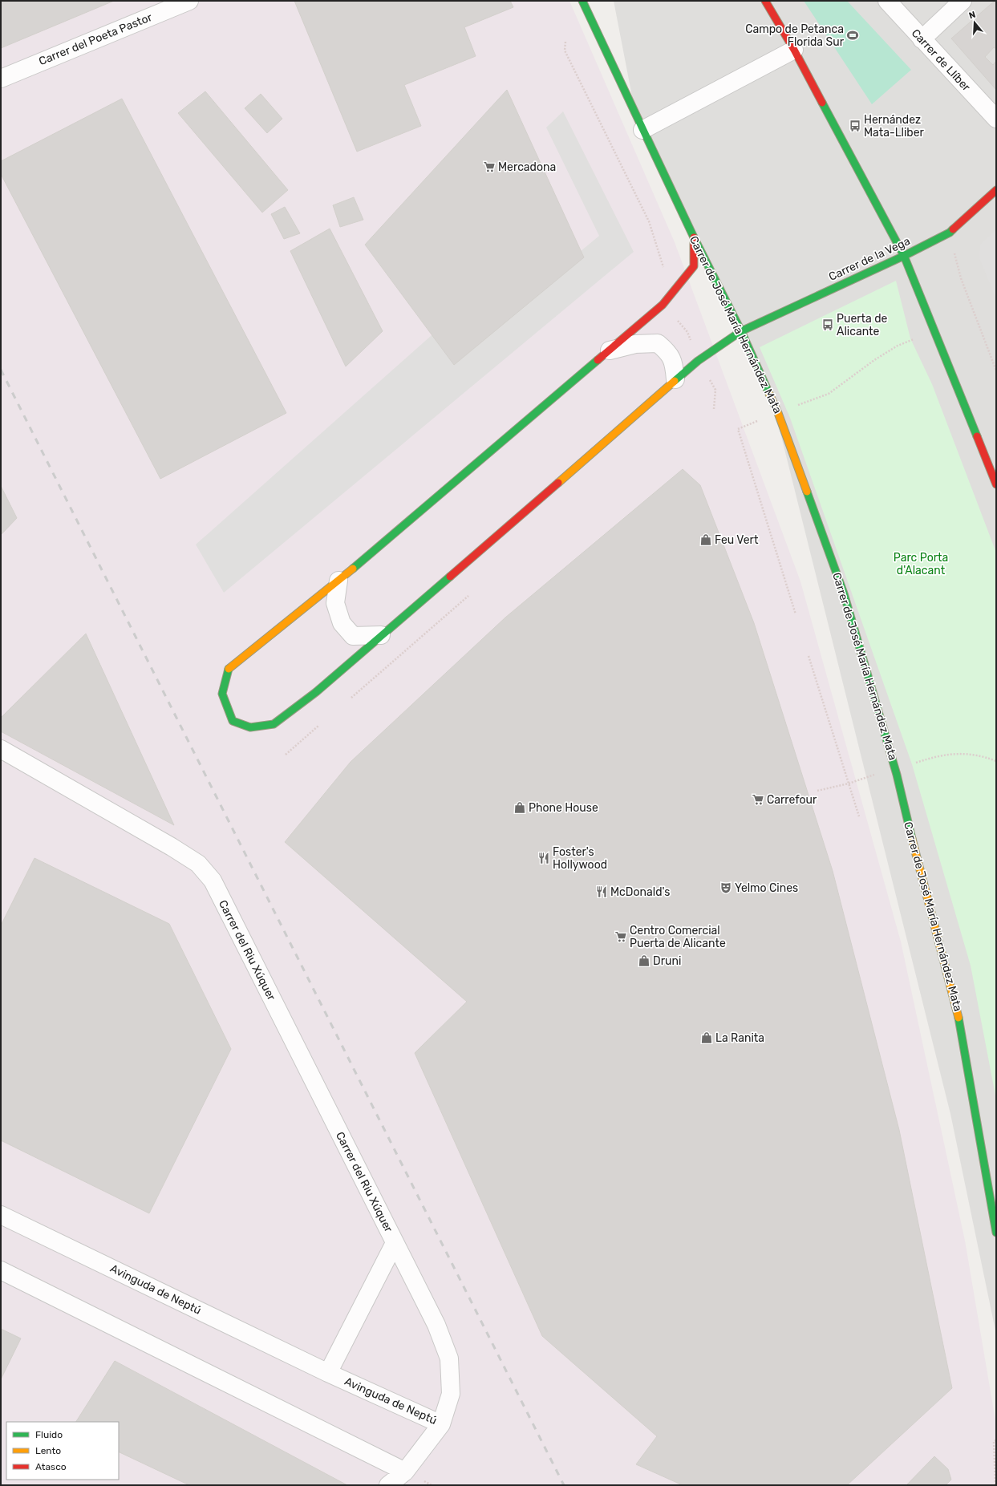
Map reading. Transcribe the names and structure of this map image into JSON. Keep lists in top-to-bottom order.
{
  "streets": {
    "main road": ["Carrer de la Vega", "Carrer de José María Hernández Mata"],
    "street": [
      "Carrer del Poeta Pastor",
      "Carrer de Llíber",
      "Carrer del Riu Xúquer",
      "Avinguda de Neptú"
    ]
  },
  "crossings": [
    ["Carrer de la Vega", "Carrer de José María Hernández Mata"],
    ["Carrer del Riu Xúquer", "Avinguda de Neptú"]
  ],
  "parks": ["Parc Porta d'Alacant"],
  "places": {
    "sports": ["Campo de Petanca Florida Sur"],
    "bus stop": ["Hernández Mata-Lliber", "Puerta de Alicante"],
    "supermarket": ["Mercadona", "Carrefour", "Centro Comercial Puerta de Alicante"],
    "shop": [
      "Feu Vert",
      "Phone House",
      "Druni",
      "La Ranita"
    ],
    "restaurant": ["Foster's Hollywood", "McDonald's"],
    "theatre": ["Yelmo Cines"]
  },
  "legend": ["Fluido", "Lento", "Atasco"],
  "north": "top"
}
